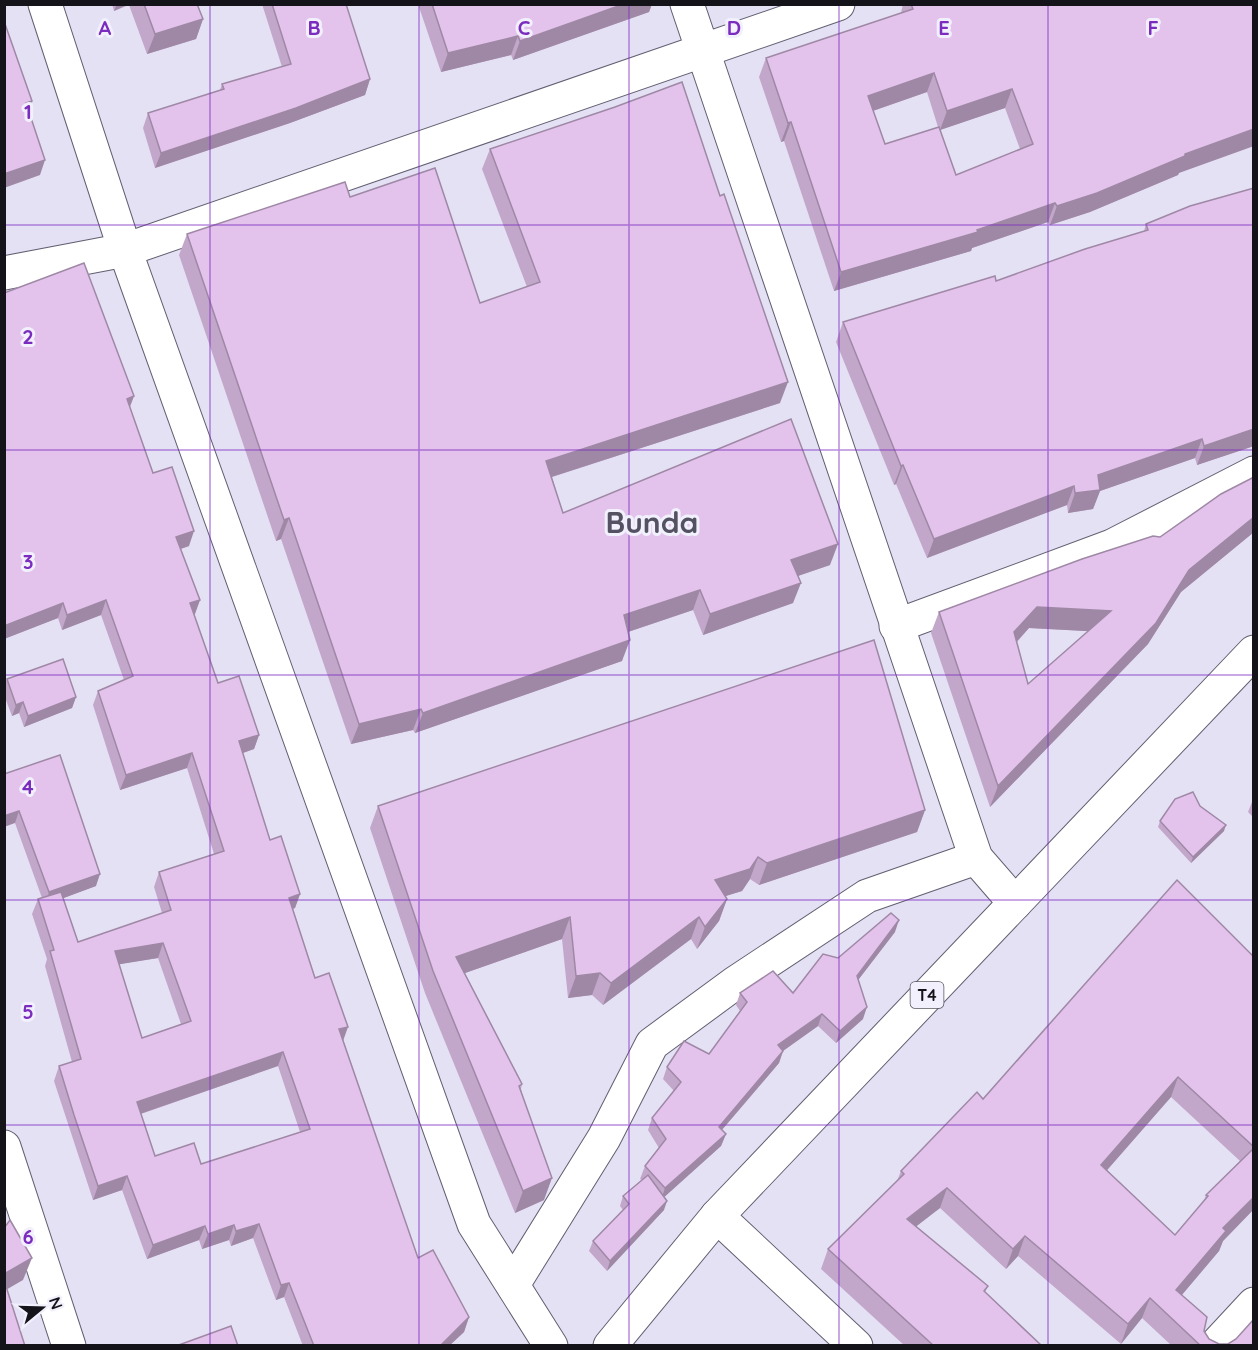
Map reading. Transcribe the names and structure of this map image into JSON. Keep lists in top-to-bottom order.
{
  "streets": {
    "main road": ["T4"]
  },
  "districts": ["Bunda"],
  "north": "right",
  "grid": {
    "columns": [
      "A",
      "B",
      "C",
      "D",
      "E",
      "F"
    ],
    "rows": [
      "1",
      "2",
      "3",
      "4",
      "5",
      "6"
    ]
  }
}
